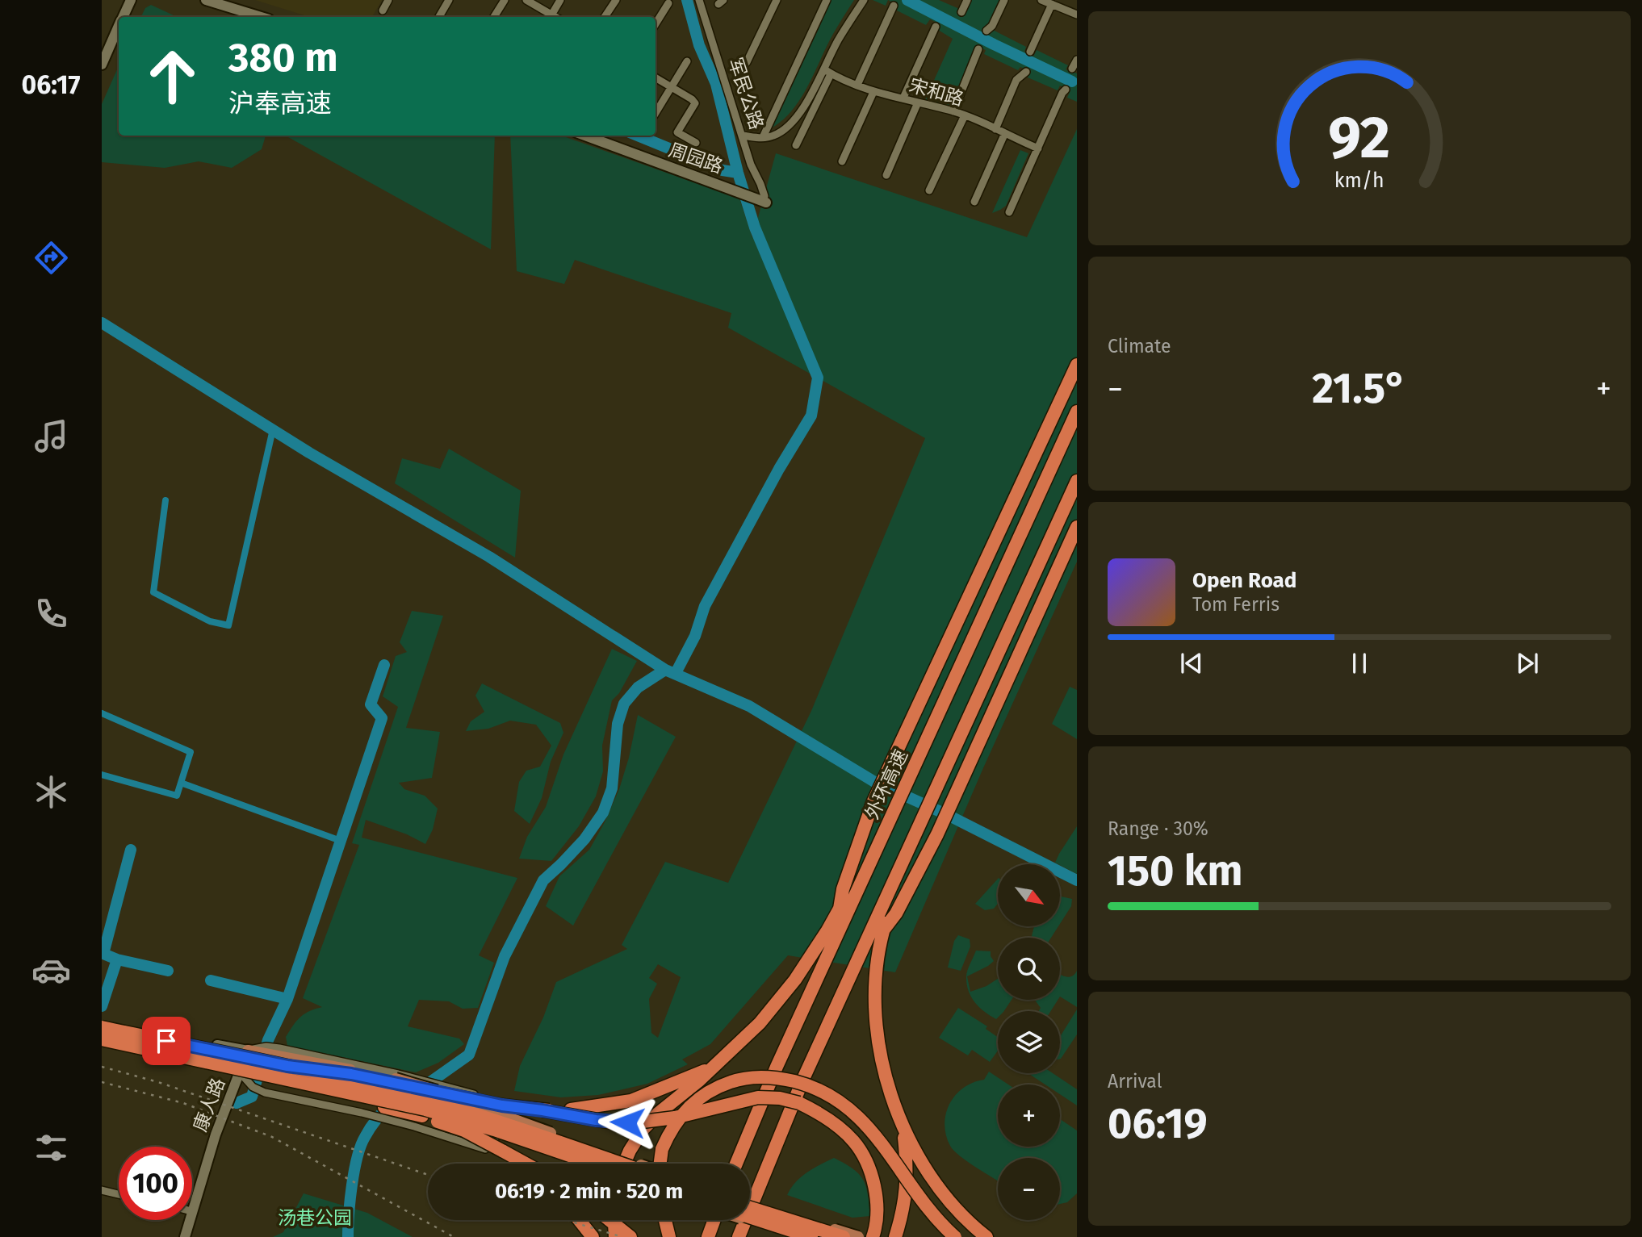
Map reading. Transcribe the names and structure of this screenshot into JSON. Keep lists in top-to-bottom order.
{
  "streets": {
    "highway": ["外环高速"],
    "street": [
      "宋和路",
      "军民公路",
      "周园路",
      "康人路"
    ]
  },
  "crossings": [
    ["军民公路", "周园路"]
  ],
  "parks": ["汤巷公园"],
  "north": "bottom right",
  "page": {
    "tabs": "06:17",
    "turn": ["380 m", "沪奉高速"],
    "tile": [
      "Climate",
      ["Range · 30%", "150 km"],
      ["Arrival", "06:19"]
    ],
    "heat": ["−", "21.5°", "+"],
    "song": ["Open Road", "Tom Ferris"],
    "map_buttons": ["+", "−"],
    "limit": "100",
    "trip": "06:19 · 2 min · 520 m",
    "gauge": ["92", "km/h"]
  }
}
